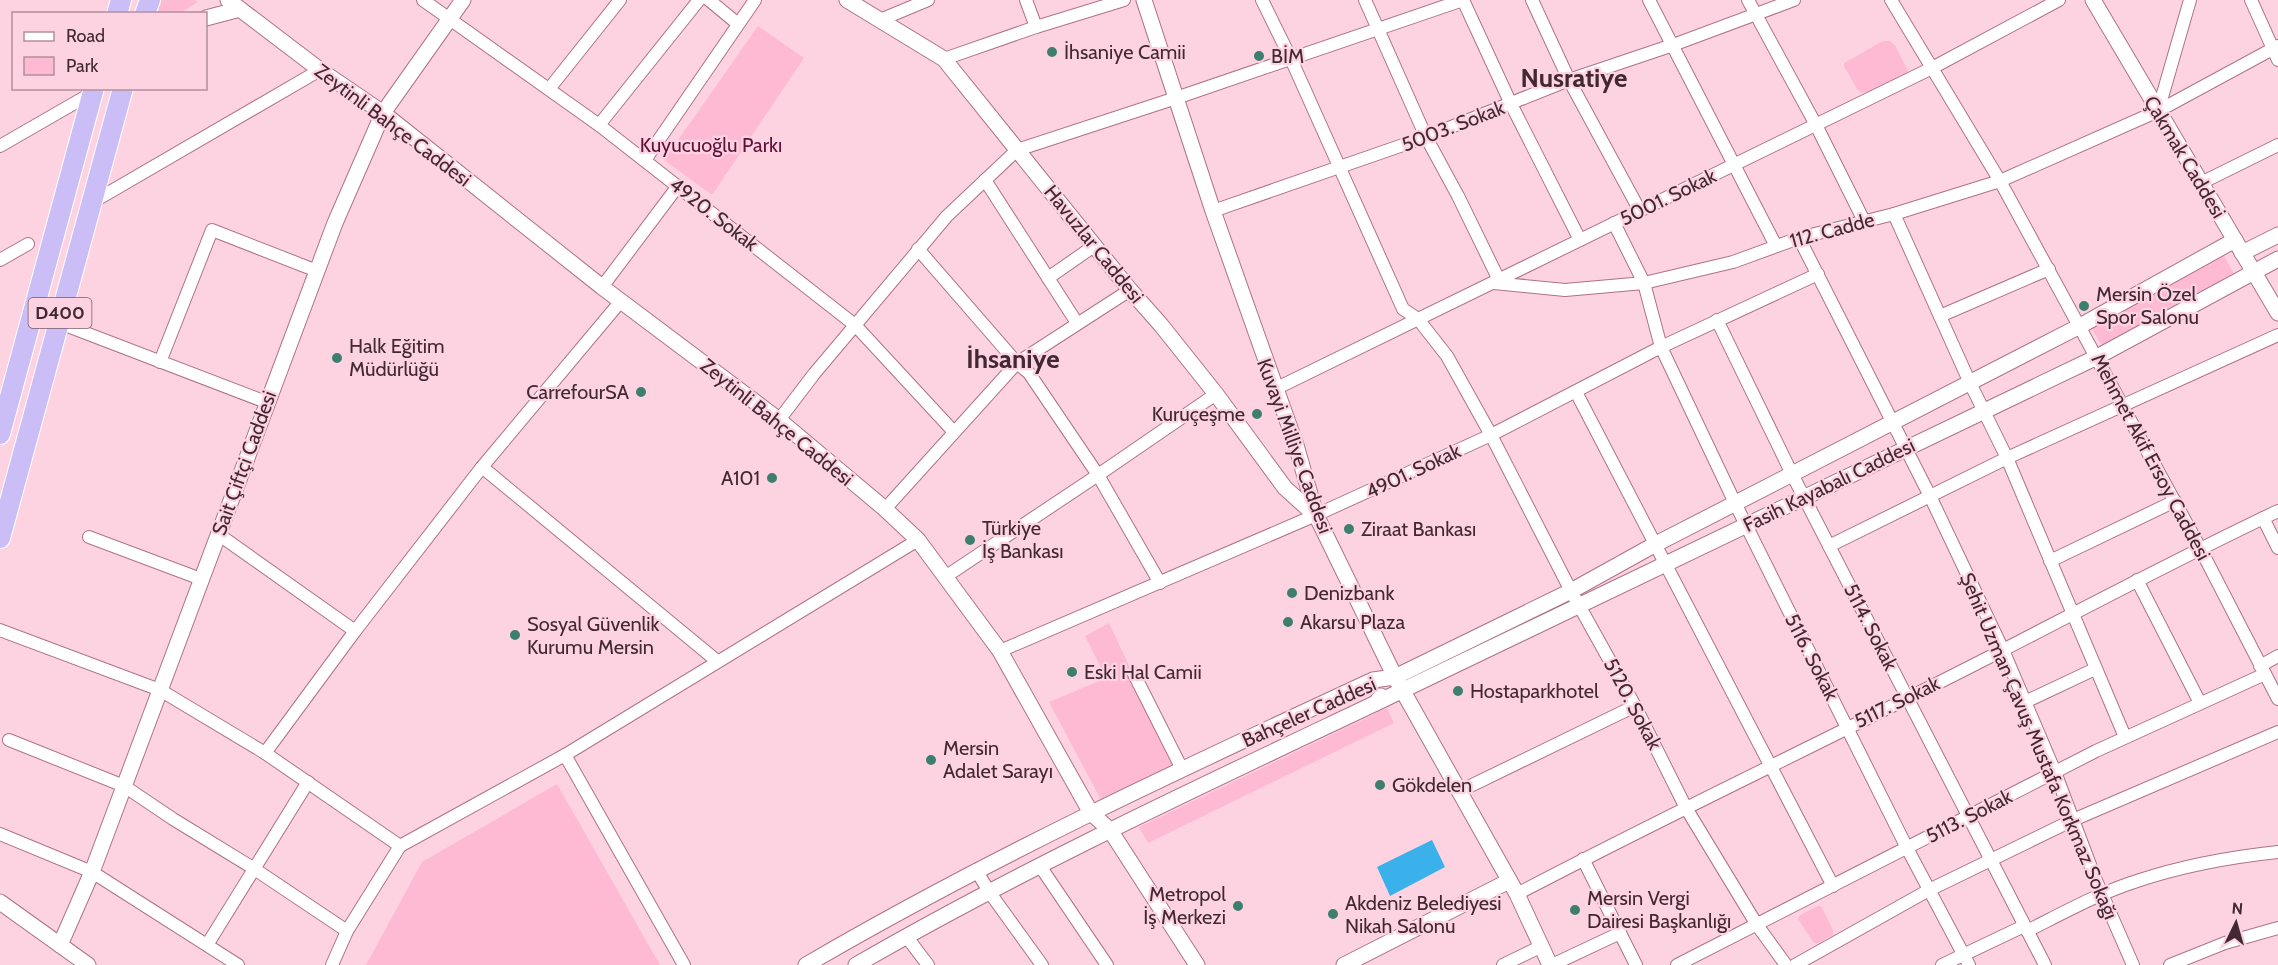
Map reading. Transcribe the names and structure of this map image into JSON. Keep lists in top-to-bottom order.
{
  "streets": {
    "highway": ["D400"],
    "street": [
      "Zeytinli Bahçe Caddesi",
      "5003. Sokak",
      "Çakmak Caddesi",
      "5001. Sokak",
      "4920. Sokak",
      "112. Cadde",
      "Havuzlar Caddesi",
      "Kuvayi Milliye Caddesi",
      "Mehmet Akif Ersoy Caddesi",
      "Sait Çiftçi Caddesi",
      "4901. Sokak",
      "Fasih Kayabalı Caddesi",
      "5114. Sokak",
      "5116. Sokak",
      "5117. Sokak",
      "5120. Sokak",
      "Bahçeler Caddesi",
      "Şehit Uzman Çavuş Mustafa Korkmaz Sokağı",
      "5113. Sokak"
    ]
  },
  "crossings": [
    ["Zeytinli Bahçe Caddesi", "Sait Çiftçi Caddesi"],
    ["Zeytinli Bahçe Caddesi", "4901. Sokak"],
    ["Zeytinli Bahçe Caddesi", "Bahçeler Caddesi"],
    ["5003. Sokak", "Kuvayi Milliye Caddesi"],
    ["5003. Sokak", "5120. Sokak"],
    ["Çakmak Caddesi", "112. Cadde"],
    ["Çakmak Caddesi", "Fasih Kayabalı Caddesi"],
    ["5001. Sokak", "112. Cadde"],
    ["5001. Sokak", "Kuvayi Milliye Caddesi"],
    ["5001. Sokak", "Mehmet Akif Ersoy Caddesi"],
    ["5001. Sokak", "5116. Sokak"],
    ["5001. Sokak", "5120. Sokak"],
    ["4920. Sokak", "Sait Çiftçi Caddesi"],
    ["112. Cadde", "Mehmet Akif Ersoy Caddesi"],
    ["112. Cadde", "5116. Sokak"],
    ["112. Cadde", "Şehit Uzman Çavuş Mustafa Korkmaz Sokağı"],
    ["Havuzlar Caddesi", "Kuvayi Milliye Caddesi"],
    ["Havuzlar Caddesi", "4901. Sokak"],
    ["Kuvayi Milliye Caddesi", "4901. Sokak"],
    ["Kuvayi Milliye Caddesi", "Fasih Kayabalı Caddesi"],
    ["Kuvayi Milliye Caddesi", "5117. Sokak"],
    ["Kuvayi Milliye Caddesi", "Bahçeler Caddesi"],
    ["Mehmet Akif Ersoy Caddesi", "Fasih Kayabalı Caddesi"],
    ["Mehmet Akif Ersoy Caddesi", "5117. Sokak"],
    ["Mehmet Akif Ersoy Caddesi", "5113. Sokak"],
    ["4901. Sokak", "5114. Sokak"],
    ["4901. Sokak", "5116. Sokak"],
    ["4901. Sokak", "5120. Sokak"],
    ["4901. Sokak", "Şehit Uzman Çavuş Mustafa Korkmaz Sokağı"],
    ["Fasih Kayabalı Caddesi", "5114. Sokak"],
    ["Fasih Kayabalı Caddesi", "5116. Sokak"],
    ["Fasih Kayabalı Caddesi", "5120. Sokak"],
    ["Fasih Kayabalı Caddesi", "Bahçeler Caddesi"],
    ["Fasih Kayabalı Caddesi", "Şehit Uzman Çavuş Mustafa Korkmaz Sokağı"],
    ["5114. Sokak", "5117. Sokak"],
    ["5114. Sokak", "5113. Sokak"],
    ["5116. Sokak", "5117. Sokak"],
    ["5116. Sokak", "5113. Sokak"],
    ["5117. Sokak", "5120. Sokak"],
    ["5117. Sokak", "Şehit Uzman Çavuş Mustafa Korkmaz Sokağı"],
    ["5120. Sokak", "5113. Sokak"],
    ["Şehit Uzman Çavuş Mustafa Korkmaz Sokağı", "5113. Sokak"]
  ],
  "districts": ["Nusratiye", "İhsaniye"],
  "parks": ["Kuyucuoğlu Parkı"],
  "places": [
    "İhsaniye Camii",
    "BİM",
    "Mersin Özel Spor Salonu",
    "Halk Eğitim Müdürlüğü",
    "CarrefourSA",
    "Kuruçeşme",
    "A101",
    "Ziraat Bankası",
    "Türkiye İş Bankası",
    "Denizbank",
    "Akarsu Plaza",
    "Sosyal Güvenlik Kurumu Mersin",
    "Eski Hal Camii",
    "Hostaparkhotel",
    "Mersin Adalet Sarayı",
    "Gökdelen",
    "Metropol İş Merkezi",
    "Mersin Vergi Dairesi Başkanlığı",
    "Akdeniz Belediyesi Nikah Salonu"
  ],
  "legend": ["Road", "Park"],
  "north": "top"
}
